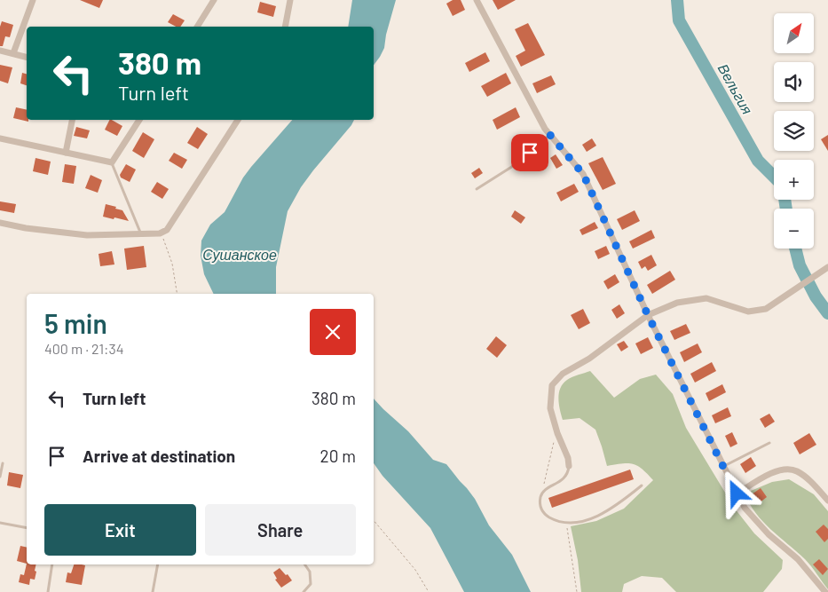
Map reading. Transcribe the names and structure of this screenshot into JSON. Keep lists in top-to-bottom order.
{
  "water": ["Вельгия", "Сушанское"],
  "north": "top right",
  "page": {
    "map_buttons": ["+", "−"],
    "turn": ["380 m", "Turn left"],
    "heading": ["5 min", "400 m · 21:34"],
    "list": [
      {
        "name": "Turn left",
        "value": "380 m"
      },
      {
        "name": "Arrive at destination",
        "value": "20 m"
      }
    ],
    "buttons": ["Exit", "Share"]
  }
}
